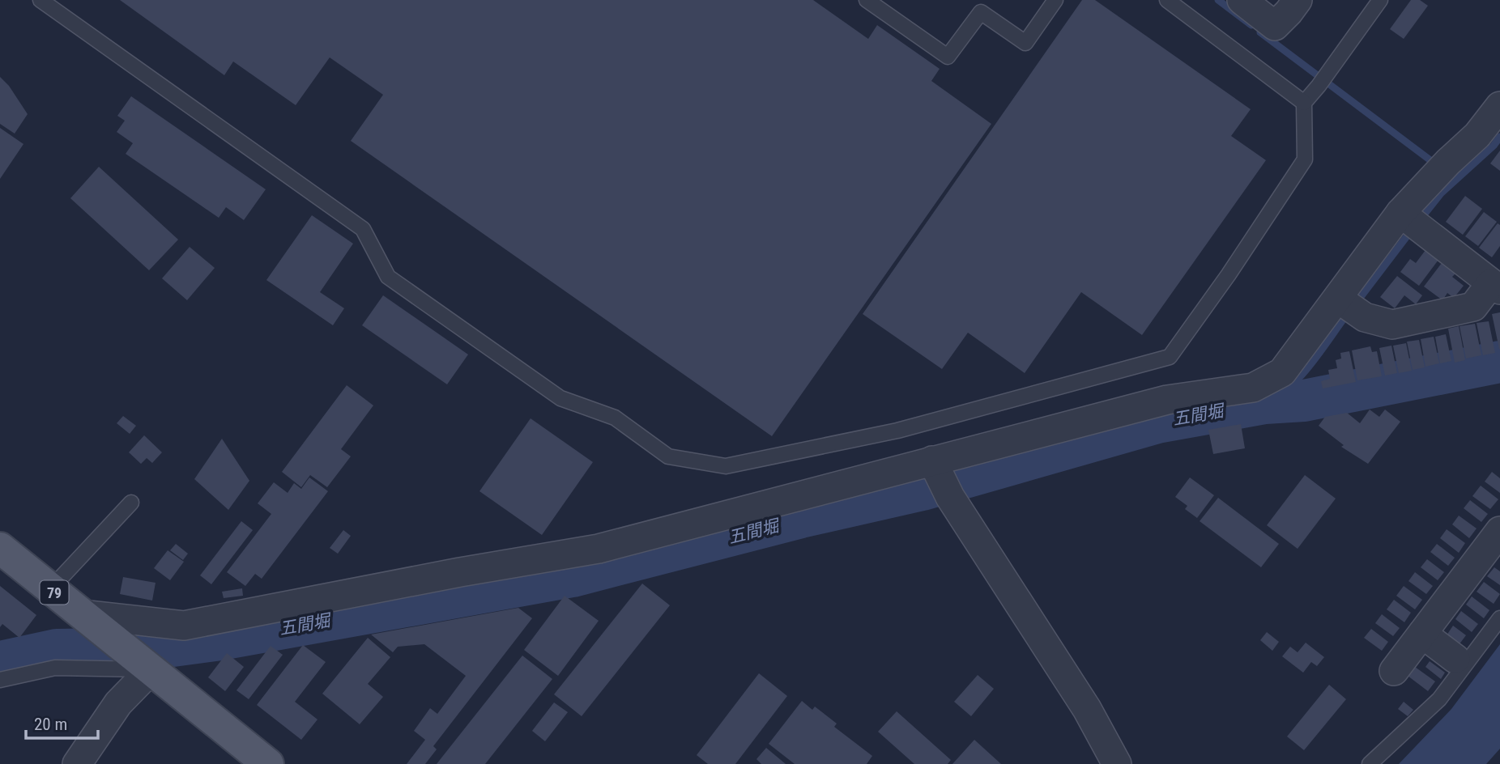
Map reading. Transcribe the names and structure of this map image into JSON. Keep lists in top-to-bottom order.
{
  "streets": {
    "main road": ["79"]
  },
  "water": ["五間堀"],
  "scale_bar": "20 m"
}
